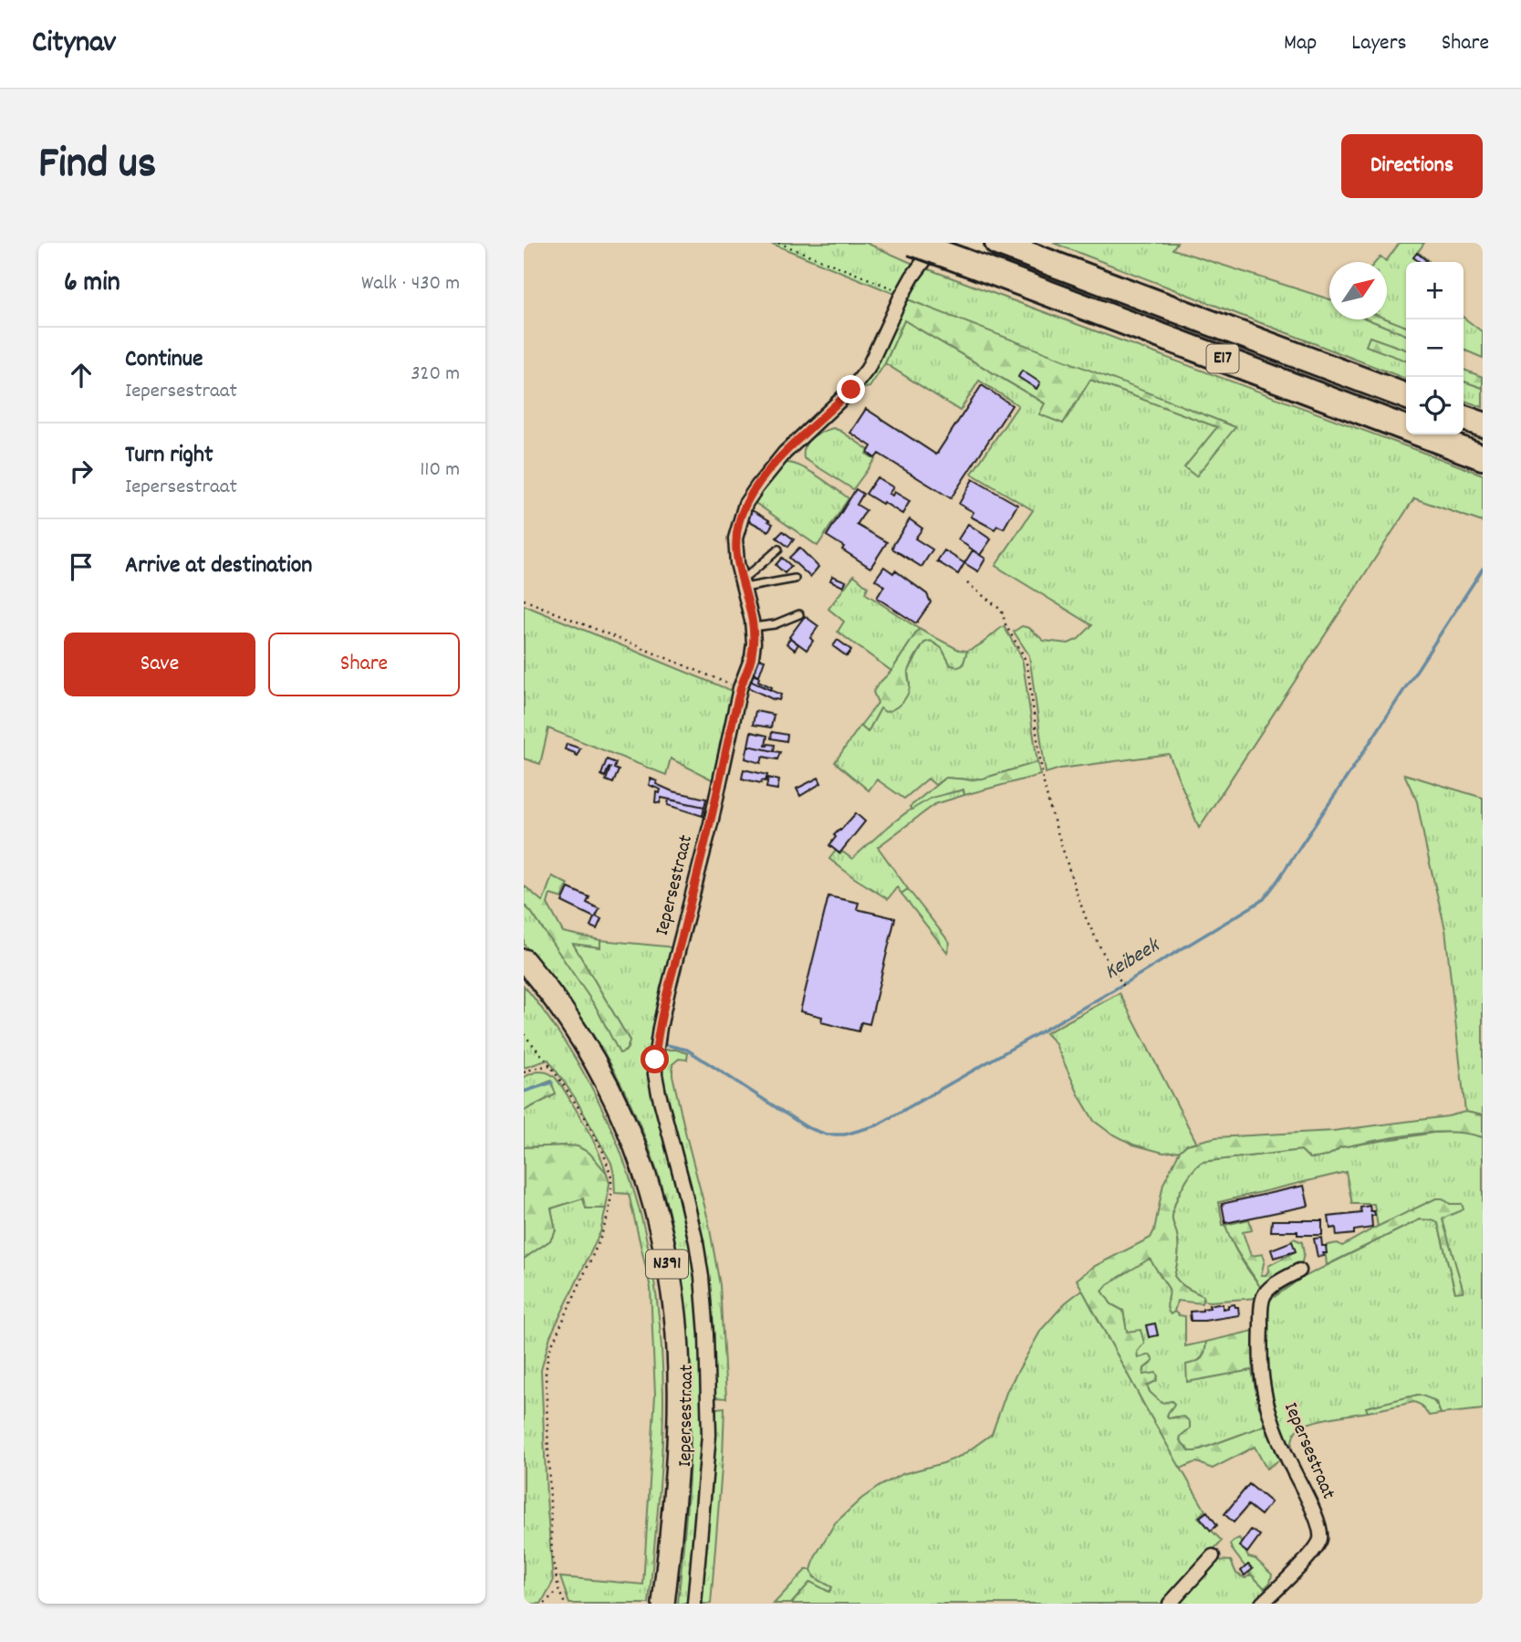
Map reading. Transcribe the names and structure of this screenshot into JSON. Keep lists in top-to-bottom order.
{
  "streets": {
    "highway": ["E17"],
    "main road": ["N391"],
    "street": ["Iepersestraat"]
  },
  "water": ["Keibeek"],
  "north": "top right",
  "page": {
    "header": "Citynav",
    "nav": ["Map", "Layers", "Share"],
    "title": "Find us",
    "buttons": [
      "Directions",
      ["Save", "Share"]
    ],
    "heading": ["6 min", "Walk · 430 m"],
    "map_buttons": ["+", "−"],
    "list": [
      ["Continue", "Iepersestraat", "320 m"],
      ["Turn right", "Iepersestraat", "110 m"],
      "Arrive at destination"
    ]
  }
}
